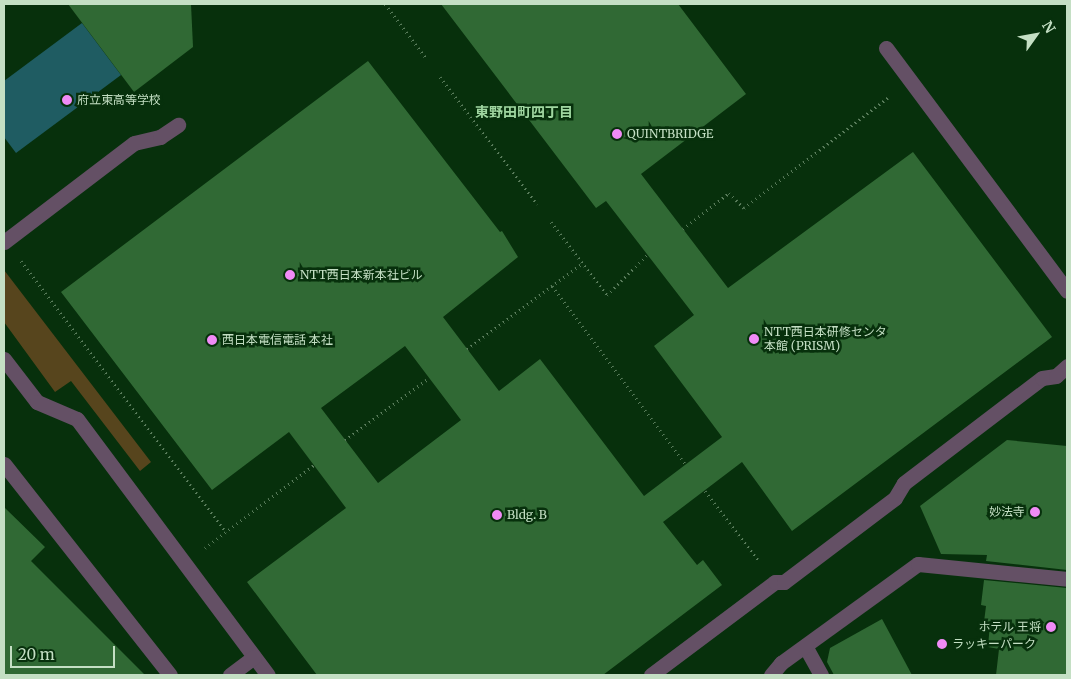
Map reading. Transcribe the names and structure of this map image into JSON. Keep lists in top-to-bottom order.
{
  "districts": ["東野田町四丁目"],
  "places": [
    "府立東高等学校",
    "QUINTBRIDGE",
    "NTT西日本新本社ビル",
    "NTT西日本研修センタ 本館 (PRISM)",
    "西日本電信電話 本社",
    "妙法寺",
    "Bldg. B",
    "ホテル 王将",
    "ラッキーパーク"
  ],
  "scale_bar": "20 m",
  "north": "top right"
}
